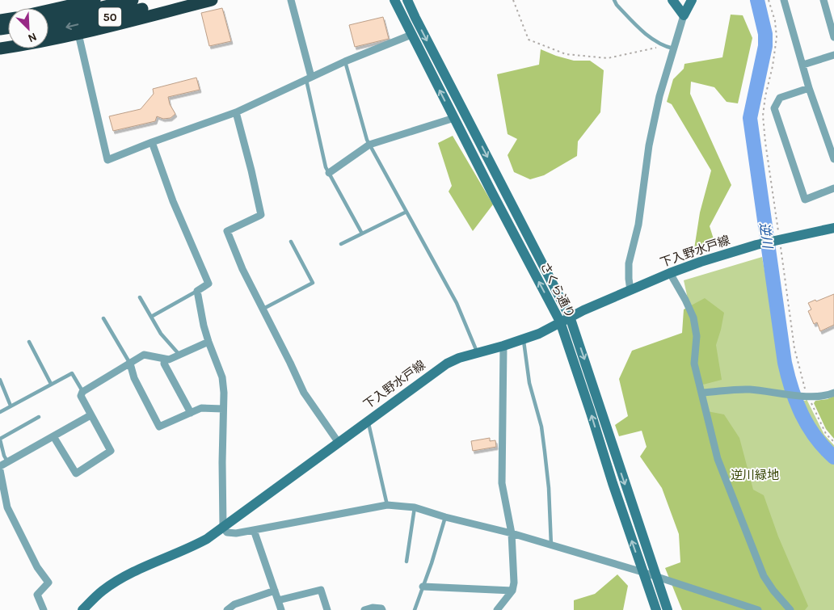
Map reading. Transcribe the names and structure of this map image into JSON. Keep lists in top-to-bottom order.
{
  "streets": {
    "highway": ["50"],
    "street": ["下入野水戸線", "さくら通り"]
  },
  "crossings": [
    ["下入野水戸線", "さくら通り"]
  ],
  "water": ["逆川"],
  "parks": ["逆川緑地"],
  "north": "bottom right"
}
